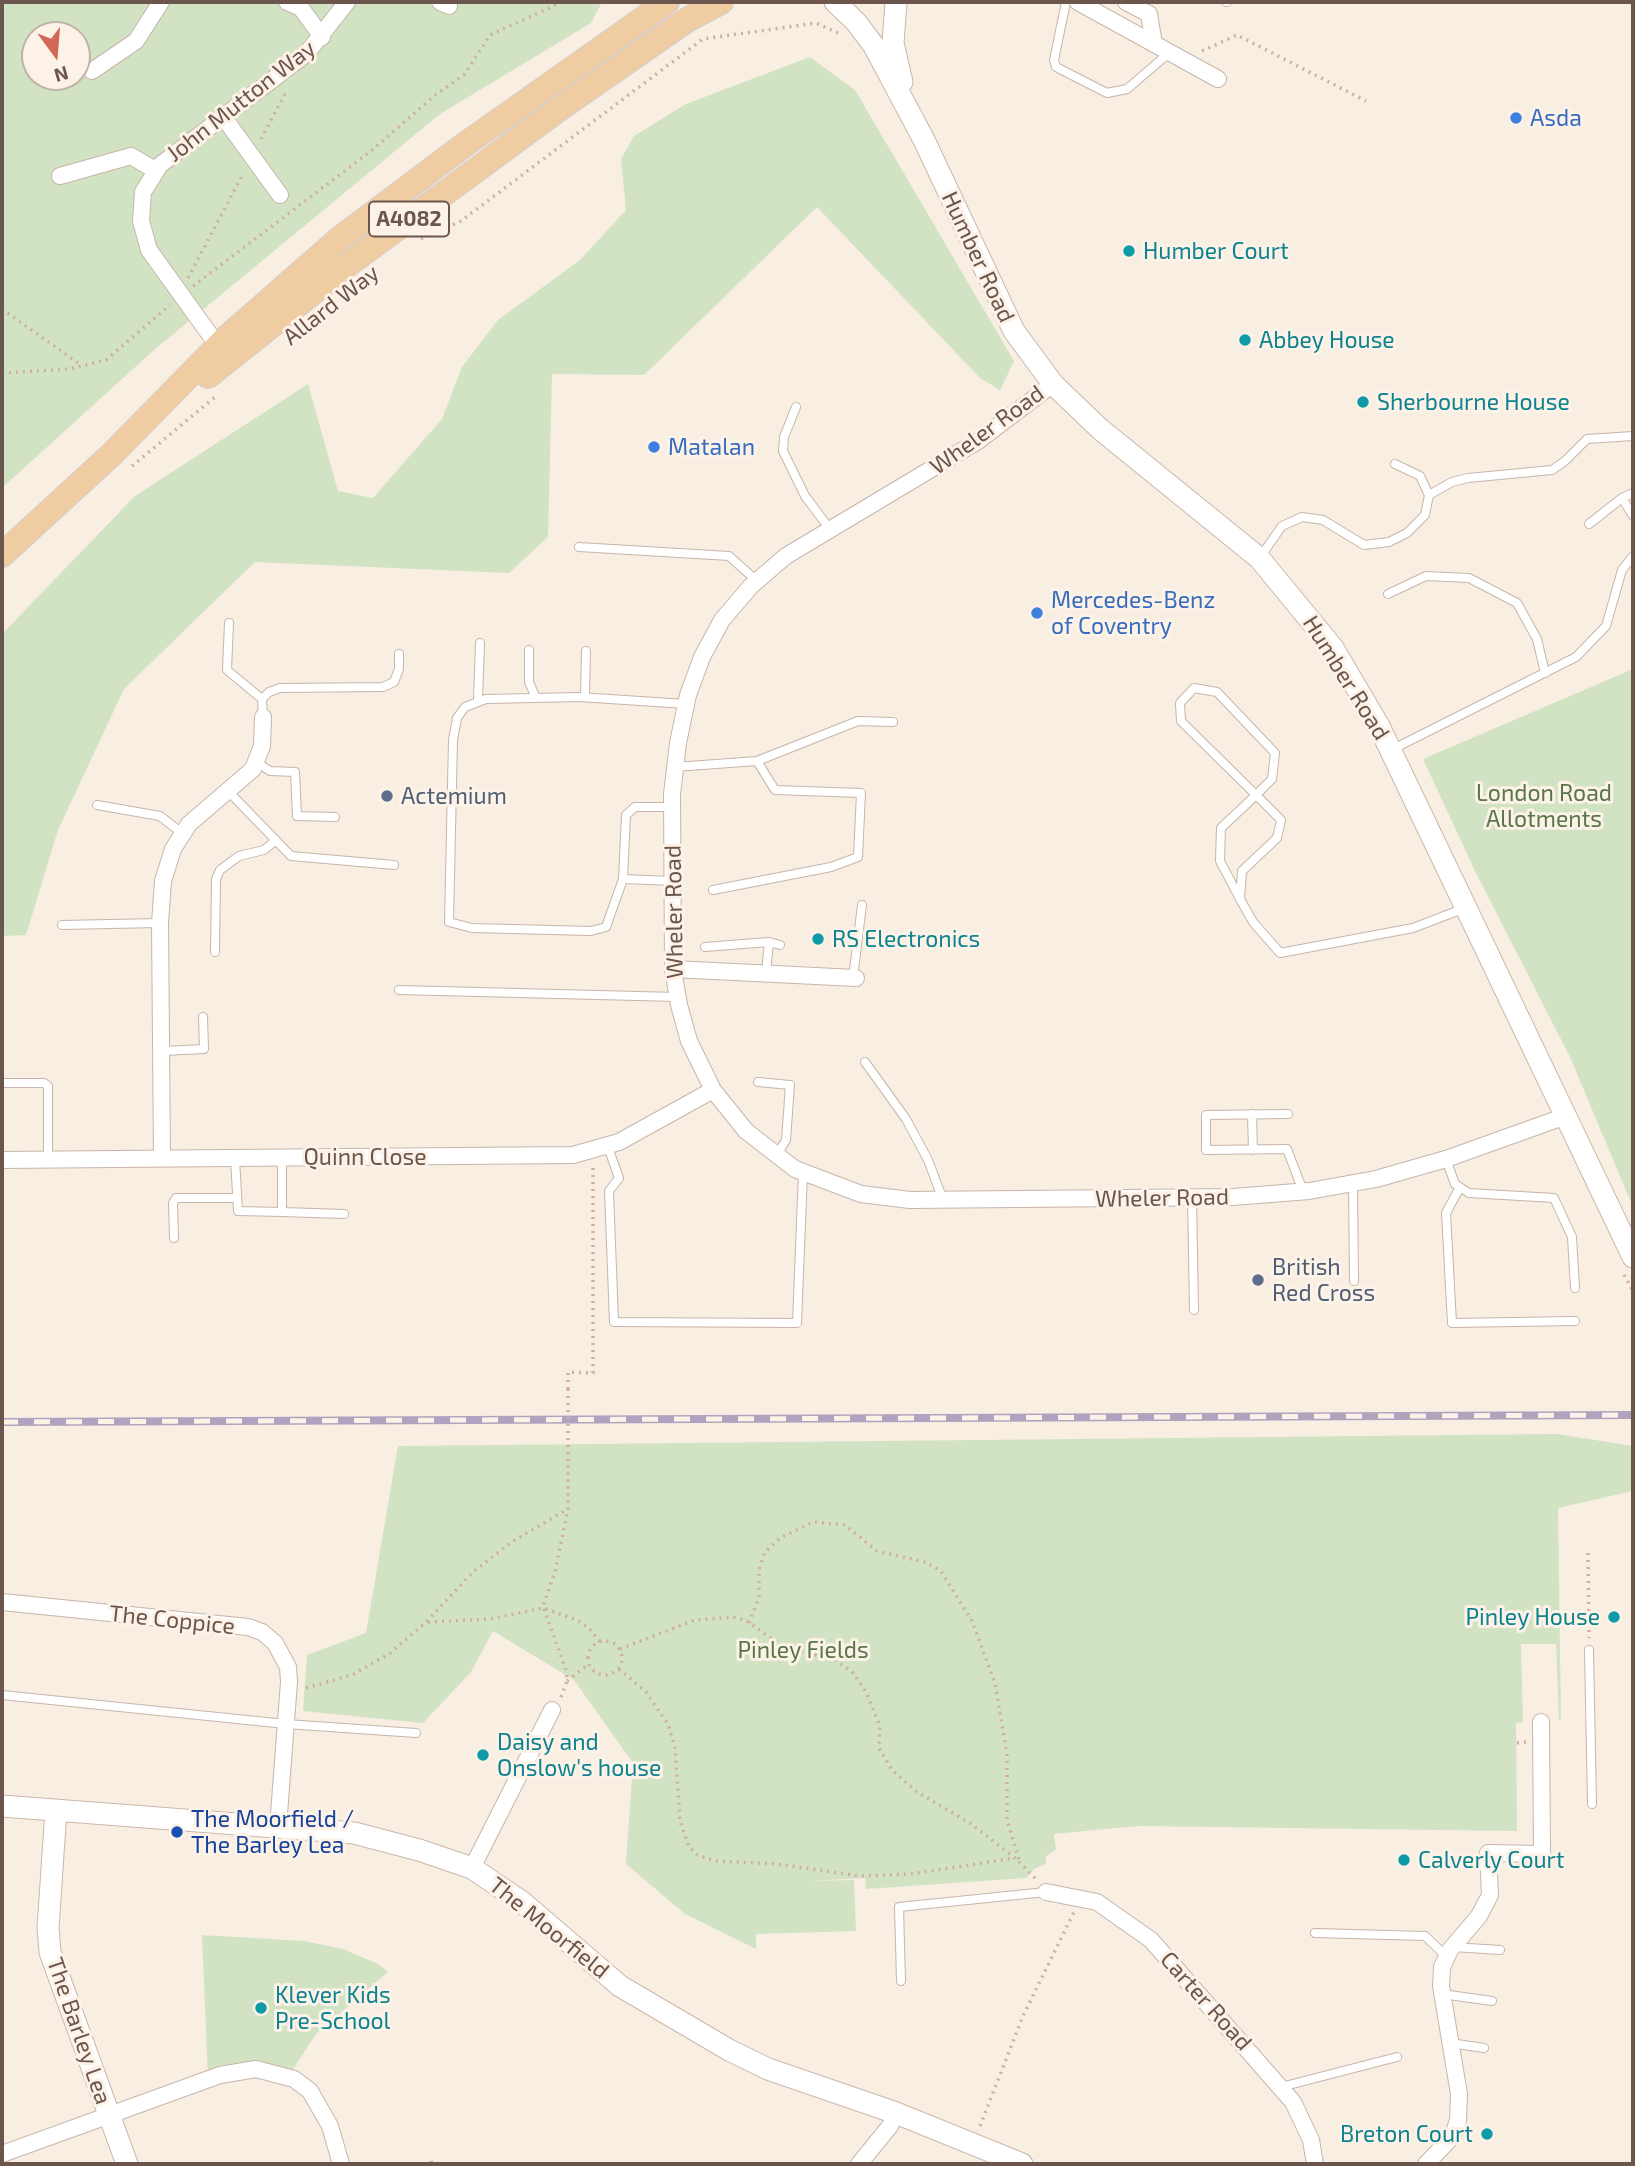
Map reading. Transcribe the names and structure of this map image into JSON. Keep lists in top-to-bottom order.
{
  "streets": {
    "main road": [
      "A4082",
      "Humber Road",
      "Allard Way",
      "The Moorfield",
      "The Barley Lea"
    ],
    "street": [
      "John Mutton Way",
      "Wheler Road",
      "Quinn Close",
      "The Coppice",
      "Carter Road"
    ]
  },
  "crossings": [
    ["John Mutton Way", "Allard Way"],
    ["Humber Road", "Wheler Road"],
    ["Wheler Road", "Quinn Close"],
    ["The Coppice", "The Moorfield"],
    ["The Moorfield", "The Barley Lea"]
  ],
  "parks": ["London Road Allotments", "Pinley Fields"],
  "places": [
    "Asda",
    "Humber Court",
    "Abbey House",
    "Sherbourne House",
    "Matalan",
    "Mercedes-Benz of Coventry",
    "Actemium",
    "RS Electronics",
    "British Red Cross",
    "Pinley House",
    "Daisy and Onslow's house",
    "The Moorfield / The Barley Lea",
    "Calverly Court",
    "Klever Kids Pre-School",
    "Breton Court"
  ],
  "north": "bottom"
}
